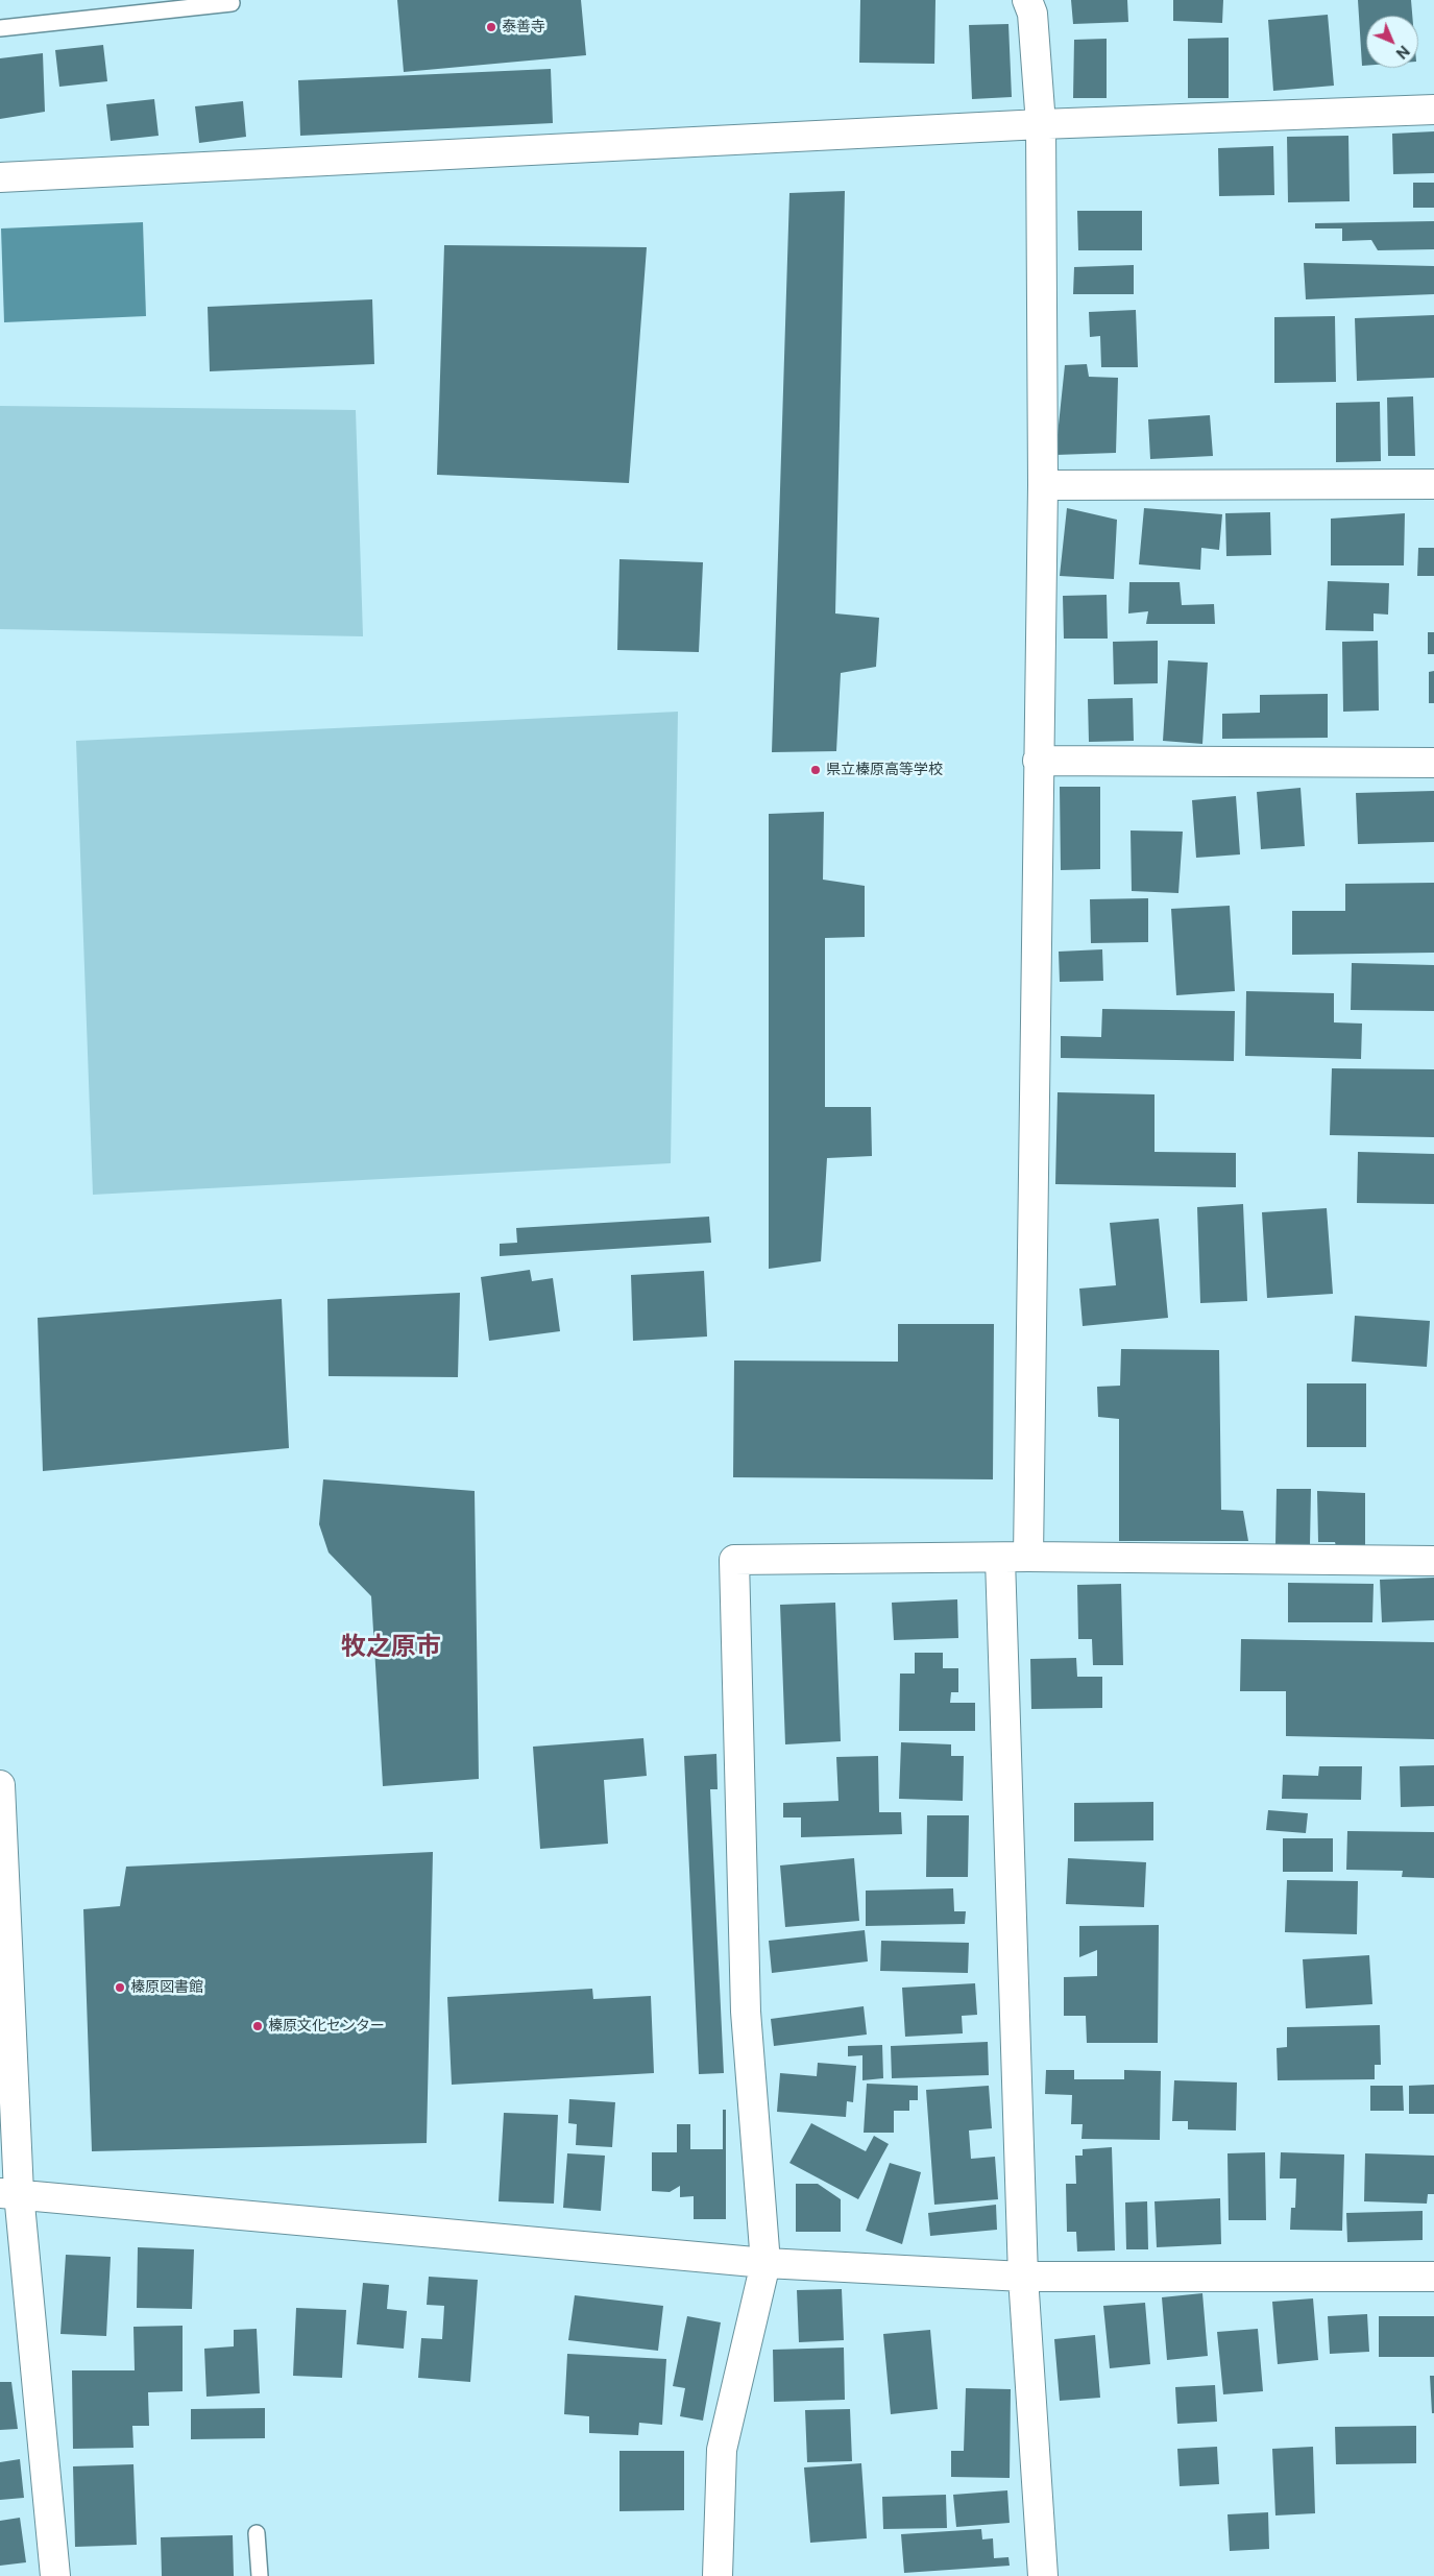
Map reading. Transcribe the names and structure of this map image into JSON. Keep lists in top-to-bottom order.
{
  "districts": ["牧之原市"],
  "places": [
    "泰善寺",
    "県立榛原高等学校",
    "榛原図書館",
    "榛原文化センター"
  ],
  "north": "bottom right"
}
